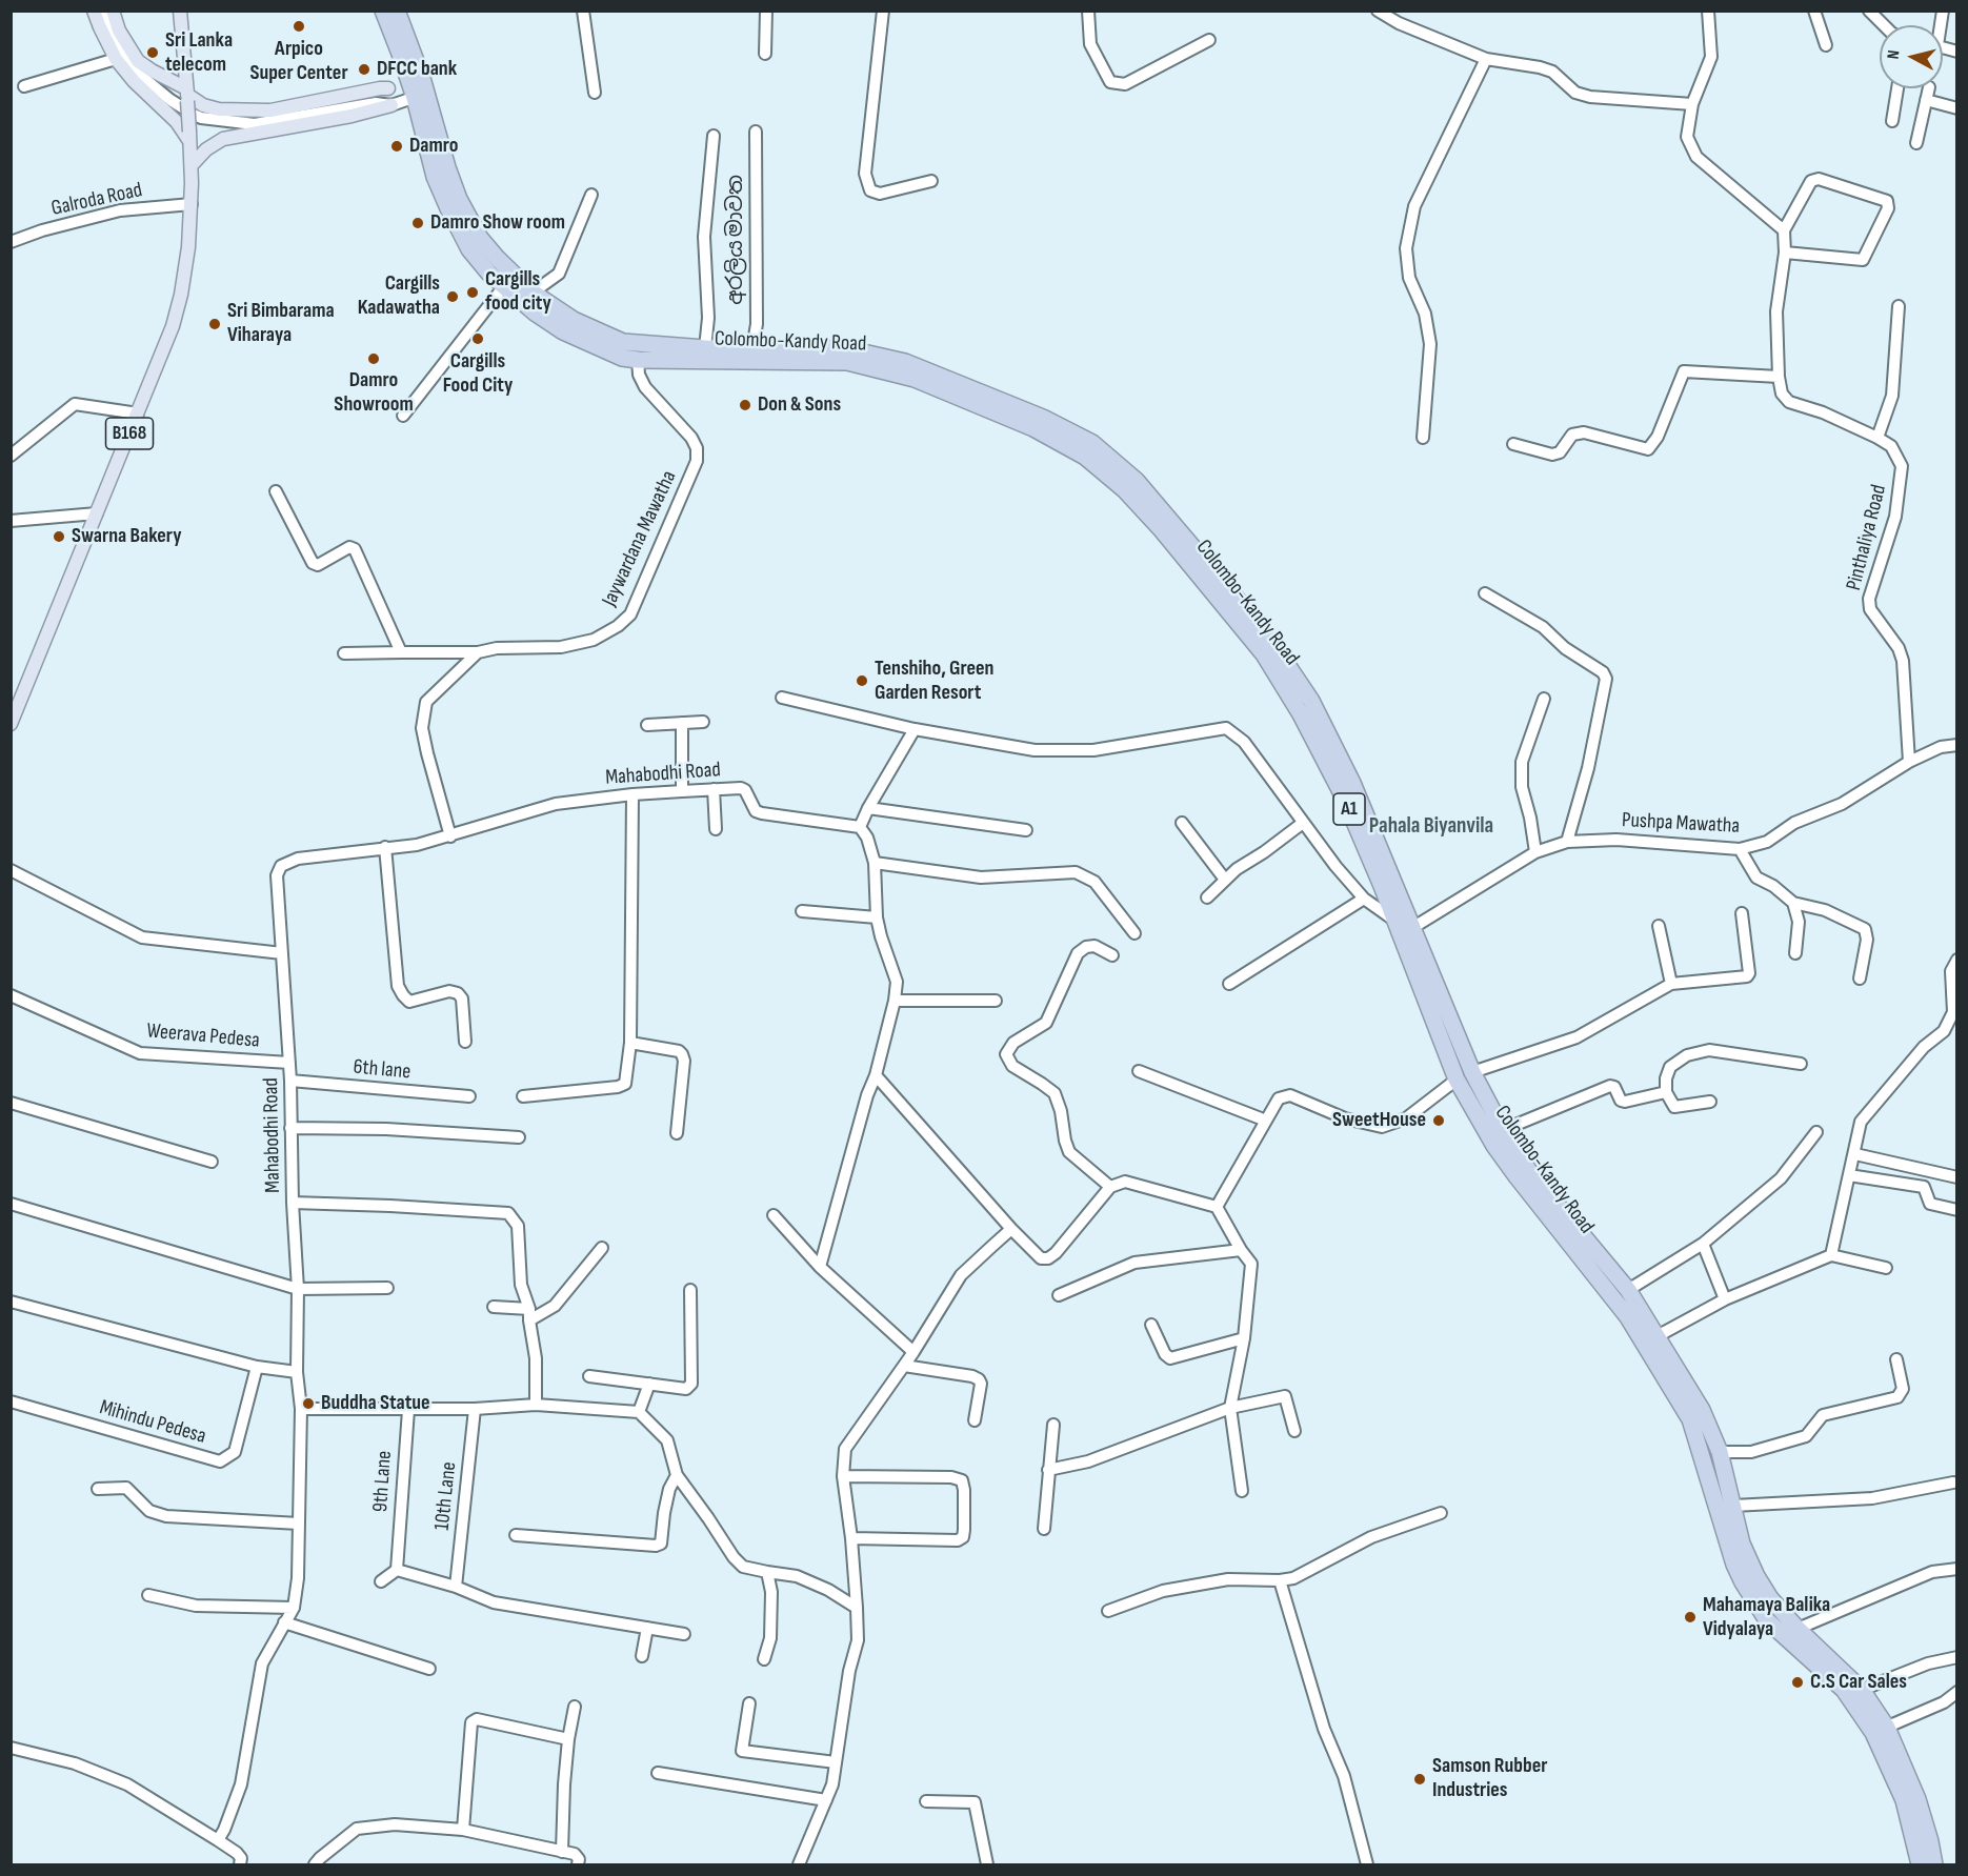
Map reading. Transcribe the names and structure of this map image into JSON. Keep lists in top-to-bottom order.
{
  "streets": {
    "highway": ["Colombo-Kandy Road", "A1"],
    "main road": ["B168"],
    "street": [
      "Galroda Road",
      "අරලිය මාවත",
      "Pinthaliya Road",
      "Jaywardana Mawatha",
      "Mahabodhi Road",
      "Pushpa Mawatha",
      "Weerava Pedesa",
      "6th lane",
      "Mihindu Pedesa",
      "9th Lane",
      "10th Lane"
    ]
  },
  "crossings": [
    ["Galroda Road", "B168"],
    ["අරලිය මාවත", "Colombo-Kandy Road"],
    ["Colombo-Kandy Road", "Jaywardana Mawatha"],
    ["Colombo-Kandy Road", "Pushpa Mawatha"],
    ["Pinthaliya Road", "Pushpa Mawatha"],
    ["Mahabodhi Road", "Weerava Pedesa"],
    ["Mahabodhi Road", "6th lane"]
  ],
  "districts": ["Pahala Biyanvila"],
  "places": [
    "Arpico Super Center",
    "Sri Lanka telecom",
    "DFCC bank",
    "Damro",
    "Damro Show room",
    "Cargills food city",
    "Cargills Kadawatha",
    "Sri Bimbarama Viharaya",
    "Cargills Food City",
    "Damro Showroom",
    "Don & Sons",
    "Swarna Bakery",
    "Tenshiho, Green Garden Resort",
    "SweetHouse",
    "Buddha Statue",
    "Mahamaya Balika Vidyalaya",
    "C.S Car Sales",
    "Samson Rubber Industries"
  ],
  "north": "left"
}
